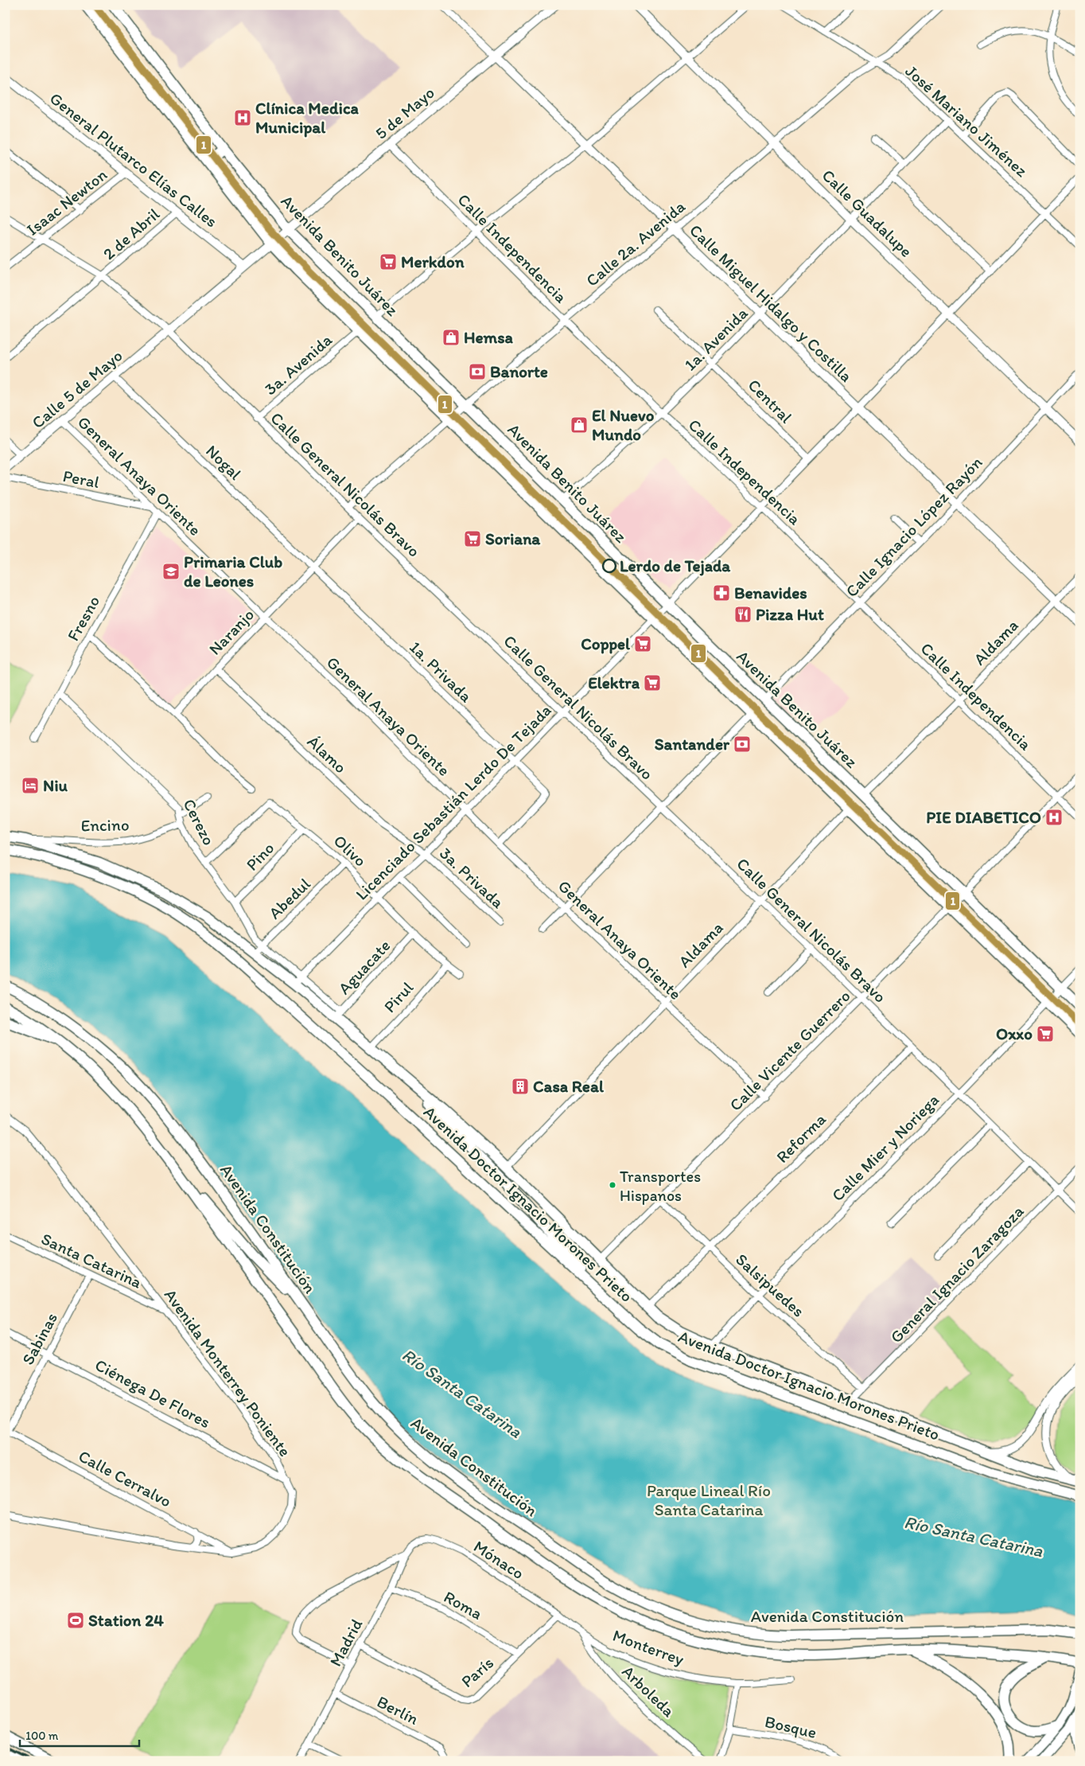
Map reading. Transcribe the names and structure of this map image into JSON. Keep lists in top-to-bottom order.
{
  "streets": {
    "main road": ["Avenida Benito Juárez", "Avenida Doctor Ignacio Morones Prieto", "Avenida Constitución"],
    "street": [
      "5 de Mayo",
      "José Mariano Jiménez",
      "General Plutarco Elías Calles",
      "Isaac Newton",
      "Calle Guadalupe",
      "2 de Abril",
      "Calle 2a. Avenida",
      "Calle Independencia",
      "Calle Miguel Hidalgo y Costilla",
      "1a. Avenida",
      "3a. Avenida",
      "Calle 5 de Mayo",
      "Central",
      "Nogal",
      "General Anaya Oriente",
      "Peral",
      "Calle General Nicolás Bravo",
      "Calle Ignacio López Rayón",
      "Fresno",
      "Naranjo",
      "Aldama",
      "1a. Privada",
      "Álamo",
      "Licenciado Sebastián Lerdo De Tejada",
      "Cerezo",
      "Encino",
      "Olivo",
      "Pino",
      "3a. Privada",
      "Abedul",
      "Aguacate",
      "Pirul",
      "Calle Vicente Guerrero",
      "Reforma",
      "Calle Mier y Noriega",
      "Santa Catarina",
      "General Ignacio Zaragoza",
      "Salsipuedes",
      "Sabinas",
      "Avenida Monterrey Poniente",
      "Ciénega De Flores",
      "Calle Cerralvo",
      "Mónaco",
      "Roma",
      "Madrid",
      "Monterrey",
      "París",
      "Arboleda",
      "Berlín",
      "Bosque"
    ]
  },
  "crossings": [
    ["5 de Mayo", "General Plutarco Elías Calles"],
    ["5 de Mayo", "Calle Independencia"],
    ["5 de Mayo", "Avenida Benito Juárez"],
    ["5 de Mayo", "Calle Miguel Hidalgo y Costilla"],
    ["5 de Mayo", "Calle 5 de Mayo"],
    ["5 de Mayo", "Calle General Nicolás Bravo"],
    ["José Mariano Jiménez", "Calle 2a. Avenida"],
    ["José Mariano Jiménez", "1a. Avenida"],
    ["José Mariano Jiménez", "Licenciado Sebastián Lerdo De Tejada"],
    ["General Plutarco Elías Calles", "Isaac Newton"],
    ["General Plutarco Elías Calles", "2 de Abril"],
    ["Isaac Newton", "Calle General Nicolás Bravo"],
    ["Calle Guadalupe", "Calle 2a. Avenida"],
    ["Calle Guadalupe", "1a. Avenida"],
    ["Calle Guadalupe", "Calle Ignacio López Rayón"],
    ["Calle Guadalupe", "Licenciado Sebastián Lerdo De Tejada"],
    ["2 de Abril", "Calle General Nicolás Bravo"],
    ["Calle 2a. Avenida", "Calle Independencia"],
    ["Calle 2a. Avenida", "Avenida Benito Juárez"],
    ["Calle 2a. Avenida", "Calle Miguel Hidalgo y Costilla"],
    ["Calle 2a. Avenida", "Calle General Nicolás Bravo"],
    ["Calle Independencia", "1a. Avenida"],
    ["Calle Independencia", "Calle Ignacio López Rayón"],
    ["Calle Independencia", "Aldama"],
    ["Calle Independencia", "Licenciado Sebastián Lerdo De Tejada"],
    ["Calle Independencia", "Calle Vicente Guerrero"],
    ["Avenida Benito Juárez", "1a. Avenida"],
    ["Avenida Benito Juárez", "3a. Avenida"],
    ["Avenida Benito Juárez", "Calle Ignacio López Rayón"],
    ["Avenida Benito Juárez", "Aldama"],
    ["Avenida Benito Juárez", "Licenciado Sebastián Lerdo De Tejada"],
    ["Avenida Benito Juárez", "Calle Vicente Guerrero"],
    ["Avenida Benito Juárez", "Calle Mier y Noriega"],
    ["Calle Miguel Hidalgo y Costilla", "1a. Avenida"],
    ["Calle Miguel Hidalgo y Costilla", "Calle Ignacio López Rayón"],
    ["Calle Miguel Hidalgo y Costilla", "Aldama"],
    ["Calle Miguel Hidalgo y Costilla", "Licenciado Sebastián Lerdo De Tejada"],
    ["1a. Avenida", "Central"],
    ["3a. Avenida", "Calle General Nicolás Bravo"],
    ["Calle 5 de Mayo", "Nogal"],
    ["Calle 5 de Mayo", "General Anaya Oriente"],
    ["Calle 5 de Mayo", "Calle General Nicolás Bravo"],
    ["Central", "Licenciado Sebastián Lerdo De Tejada"],
    ["Nogal", "Naranjo"],
    ["Nogal", "1a. Privada"],
    ["General Anaya Oriente", "Peral"],
    ["General Anaya Oriente", "Fresno"],
    ["General Anaya Oriente", "Naranjo"],
    ["General Anaya Oriente", "Aldama"],
    ["General Anaya Oriente", "1a. Privada"],
    ["General Anaya Oriente", "Licenciado Sebastián Lerdo De Tejada"],
    ["General Anaya Oriente", "Calle Vicente Guerrero"],
    ["Calle General Nicolás Bravo", "Naranjo"],
    ["Calle General Nicolás Bravo", "Aldama"],
    ["Calle General Nicolás Bravo", "Licenciado Sebastián Lerdo De Tejada"],
    ["Calle General Nicolás Bravo", "Calle Vicente Guerrero"],
    ["Calle General Nicolás Bravo", "Reforma"],
    ["Calle General Nicolás Bravo", "Calle Mier y Noriega"],
    ["Calle General Nicolás Bravo", "General Ignacio Zaragoza"],
    ["Fresno", "Cerezo"],
    ["Naranjo", "1a. Privada"],
    ["Naranjo", "Álamo"],
    ["Aldama", "Avenida Doctor Ignacio Morones Prieto"],
    ["1a. Privada", "Licenciado Sebastián Lerdo De Tejada"],
    ["Álamo", "Licenciado Sebastián Lerdo De Tejada"],
    ["Álamo", "3a. Privada"],
    ["Licenciado Sebastián Lerdo De Tejada", "Cerezo"],
    ["Licenciado Sebastián Lerdo De Tejada", "Olivo"],
    ["Licenciado Sebastián Lerdo De Tejada", "3a. Privada"],
    ["Licenciado Sebastián Lerdo De Tejada", "Avenida Doctor Ignacio Morones Prieto"],
    ["Cerezo", "Encino"],
    ["Cerezo", "Olivo"],
    ["Cerezo", "Pino"],
    ["Cerezo", "Abedul"],
    ["Cerezo", "Avenida Doctor Ignacio Morones Prieto"],
    ["Encino", "Avenida Doctor Ignacio Morones Prieto"],
    ["Olivo", "Pino"],
    ["Olivo", "Abedul"],
    ["Olivo", "Aguacate"],
    ["Olivo", "Pirul"],
    ["Abedul", "Avenida Doctor Ignacio Morones Prieto"],
    ["Aguacate", "Avenida Doctor Ignacio Morones Prieto"],
    ["Pirul", "Avenida Doctor Ignacio Morones Prieto"],
    ["Calle Vicente Guerrero", "Avenida Doctor Ignacio Morones Prieto"],
    ["Calle Vicente Guerrero", "Salsipuedes"],
    ["Reforma", "Avenida Doctor Ignacio Morones Prieto"],
    ["Reforma", "Salsipuedes"],
    ["Calle Mier y Noriega", "Avenida Doctor Ignacio Morones Prieto"],
    ["Calle Mier y Noriega", "Salsipuedes"],
    ["Avenida Doctor Ignacio Morones Prieto", "General Ignacio Zaragoza"],
    ["Santa Catarina", "Sabinas"],
    ["Santa Catarina", "Avenida Monterrey Poniente"],
    ["General Ignacio Zaragoza", "Salsipuedes"],
    ["Sabinas", "Ciénega De Flores"],
    ["Sabinas", "Calle Cerralvo"],
    ["Avenida Monterrey Poniente", "Ciénega De Flores"],
    ["Avenida Monterrey Poniente", "Calle Cerralvo"],
    ["Mónaco", "Madrid"],
    ["Mónaco", "Monterrey"],
    ["Mónaco", "París"],
    ["Roma", "Madrid"],
    ["Roma", "París"],
    ["Madrid", "París"],
    ["Madrid", "Berlín"],
    ["Monterrey", "París"],
    ["Monterrey", "Arboleda"]
  ],
  "water": ["Río Santa Catarina"],
  "parks": ["Parque Lineal Río Santa Catarina"],
  "places": {
    "hospital": ["Clínica Medica Municipal", "PIE DIABETICO"],
    "supermarket": [
      "Merkdon",
      "Soriana",
      "Coppel",
      "Elektra",
      "Oxxo"
    ],
    "shop": ["Hemsa", "El Nuevo Mundo"],
    "bank": ["Banorte", "Santander"],
    "other": ["Lerdo de Tejada", "Transportes Hispanos"],
    "school or university": ["Primaria Club de Leones"],
    "pharmacy": ["Benavides"],
    "restaurant": ["Pizza Hut"],
    "hotel": ["Niu"],
    "building": ["Casa Real"],
    "sports": ["Station 24"]
  },
  "lines": ["transit line 1"],
  "scale_bar": "100 m"
}
